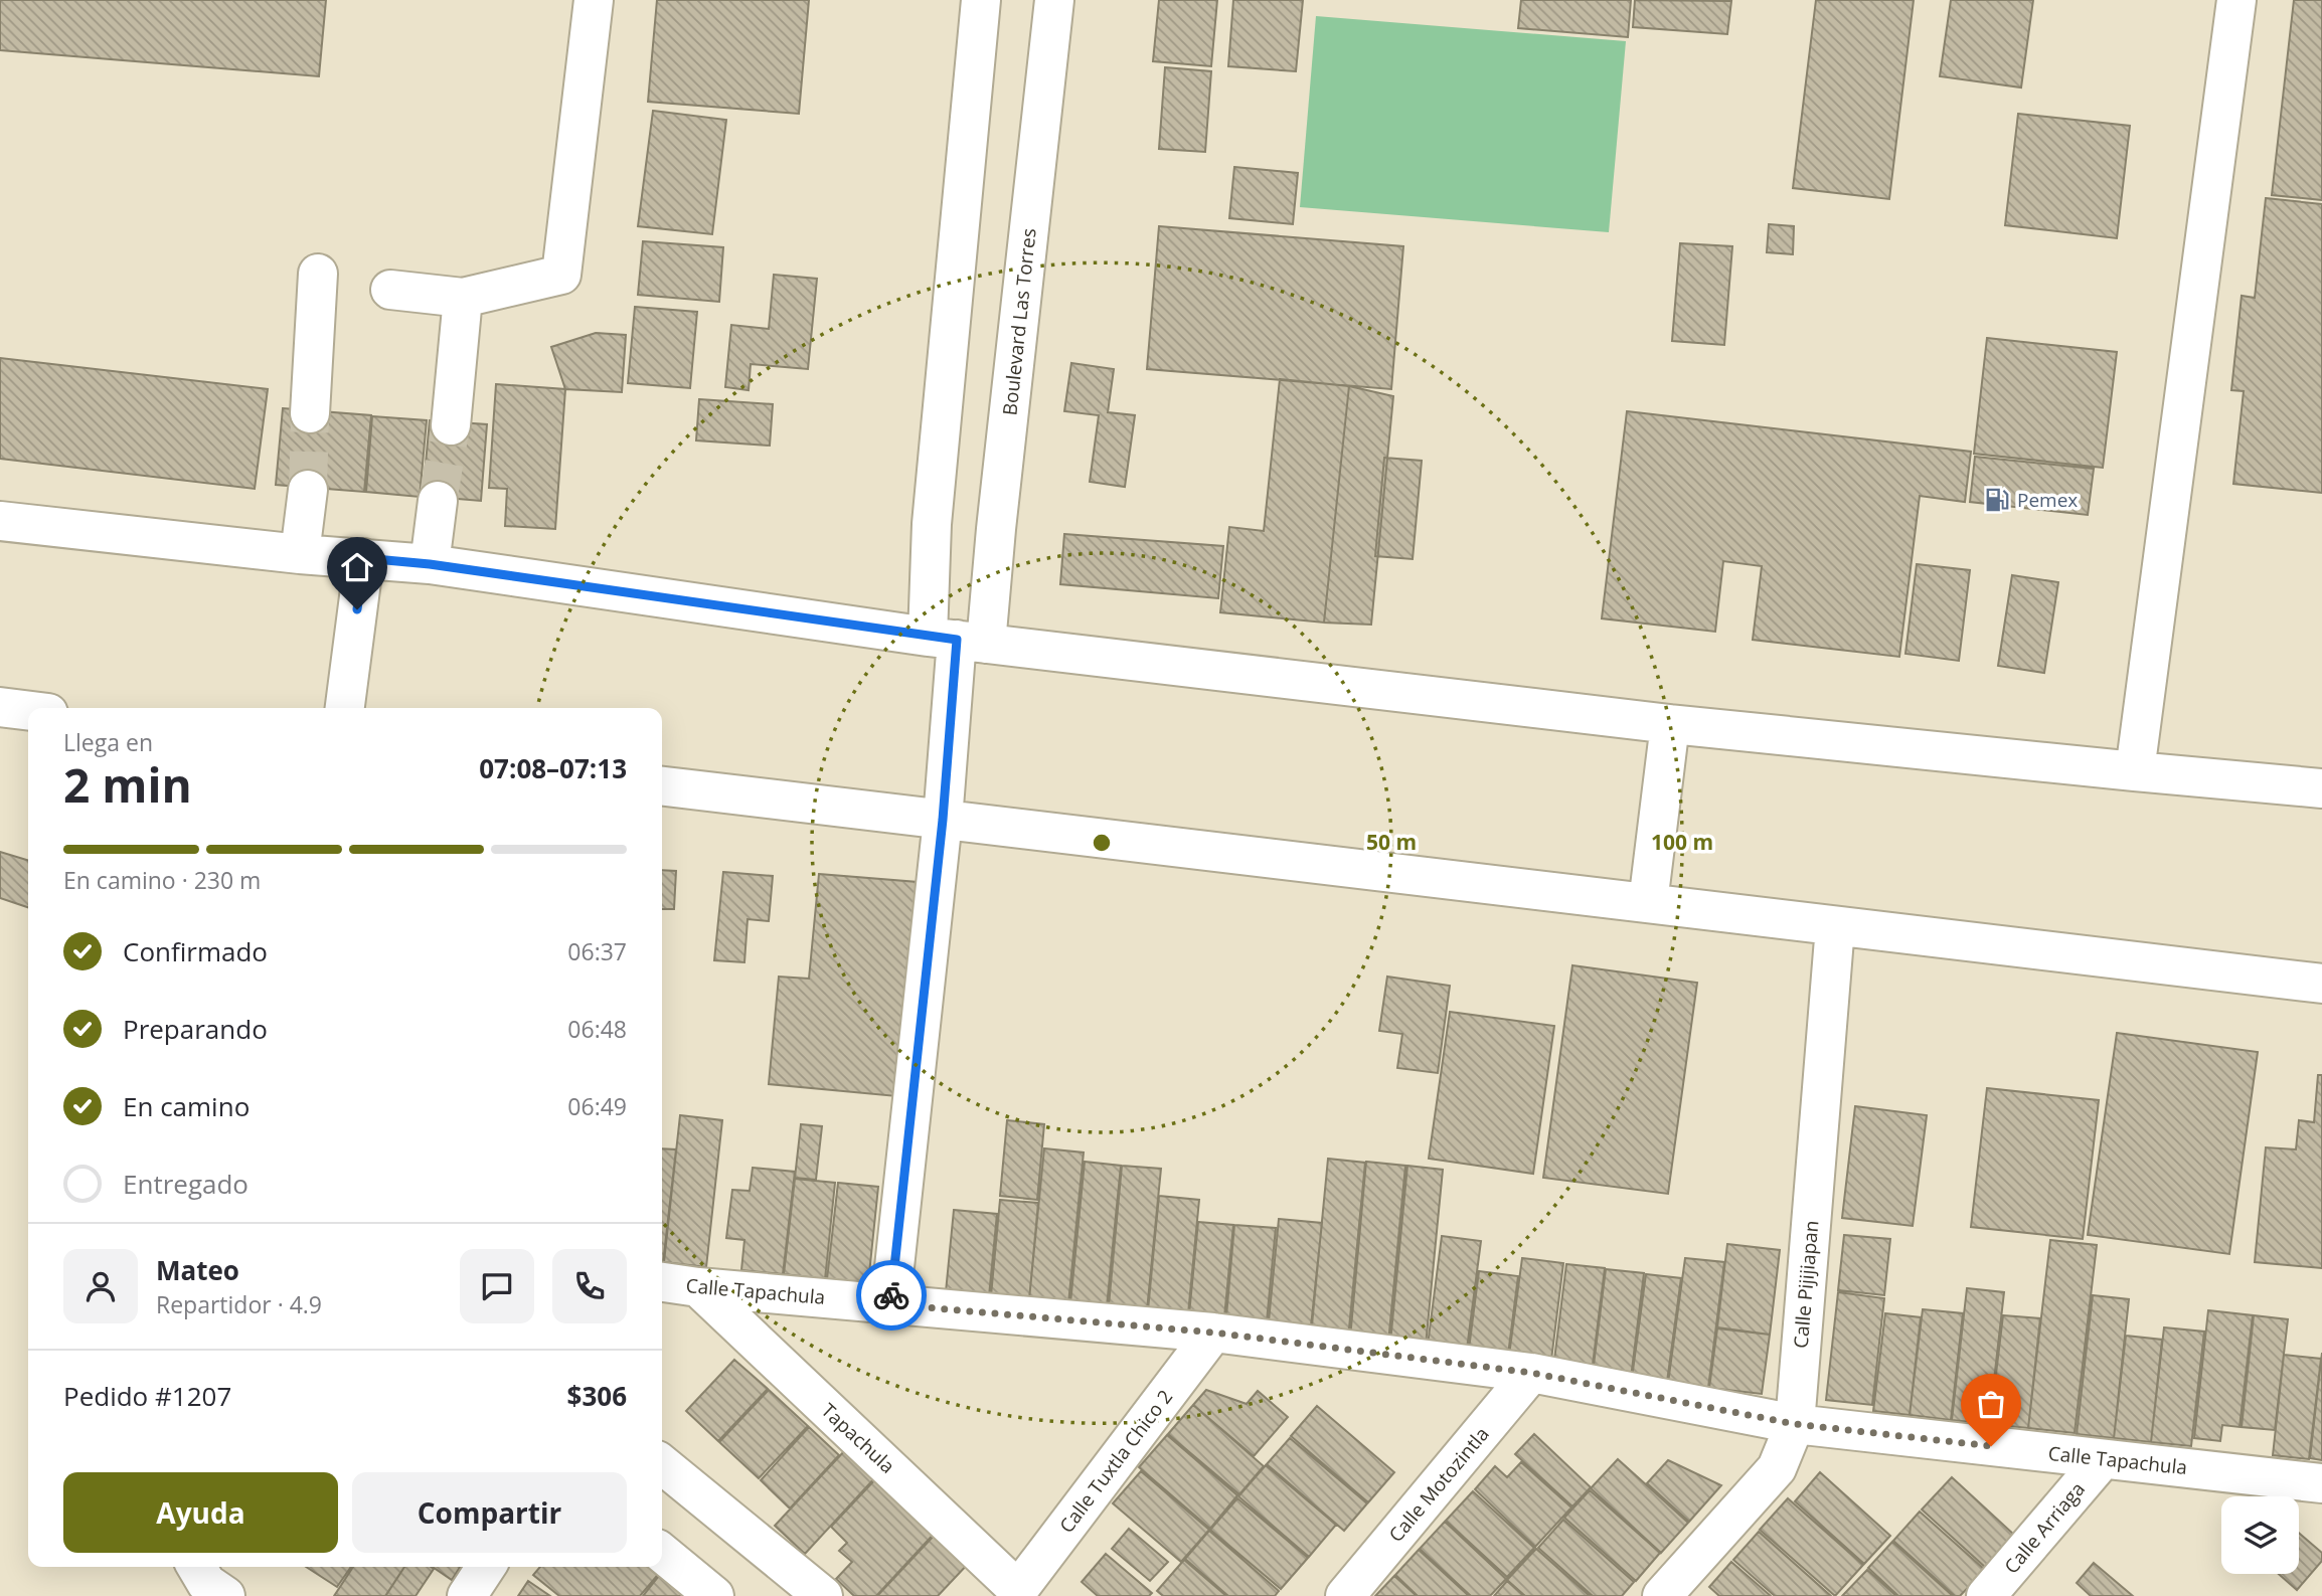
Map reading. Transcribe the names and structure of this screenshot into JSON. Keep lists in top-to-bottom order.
{
  "streets": {
    "street": [
      "Boulevard Las Torres",
      "Calle Pijijiapan",
      "Calle Tapachula",
      "Tapachula",
      "Calle Tuxtla Chico 2",
      "Calle Motozintla",
      "Calle Arriaga"
    ]
  },
  "crossings": [
    ["Boulevard Las Torres", "Calle Tapachula"],
    ["Calle Pijijiapan", "Calle Tapachula"],
    ["Calle Tapachula", "Tapachula"],
    ["Calle Tapachula", "Calle Tuxtla Chico 2"],
    ["Calle Tapachula", "Calle Motozintla"],
    ["Calle Tapachula", "Calle Arriaga"],
    ["Tapachula", "Calle Tuxtla Chico 2"]
  ],
  "places": {
    "fuel station": ["Pemex"]
  },
  "page": {
    "heading": ["2 min", "Llega en", "07:08–07:13"],
    "panel": [
      "Mateo",
      "Repartidor · 4.9",
      "Pedido #1207",
      "$306"
    ],
    "bar": "En camino · 230 m",
    "list": [
      ["Confirmado", "06:37"],
      ["Preparando", "06:48"],
      ["En camino", "06:49"],
      "Entregado"
    ],
    "buttons": ["Ayuda", "Compartir"]
  },
  "rings": ["50 m", "100 m"]
}
